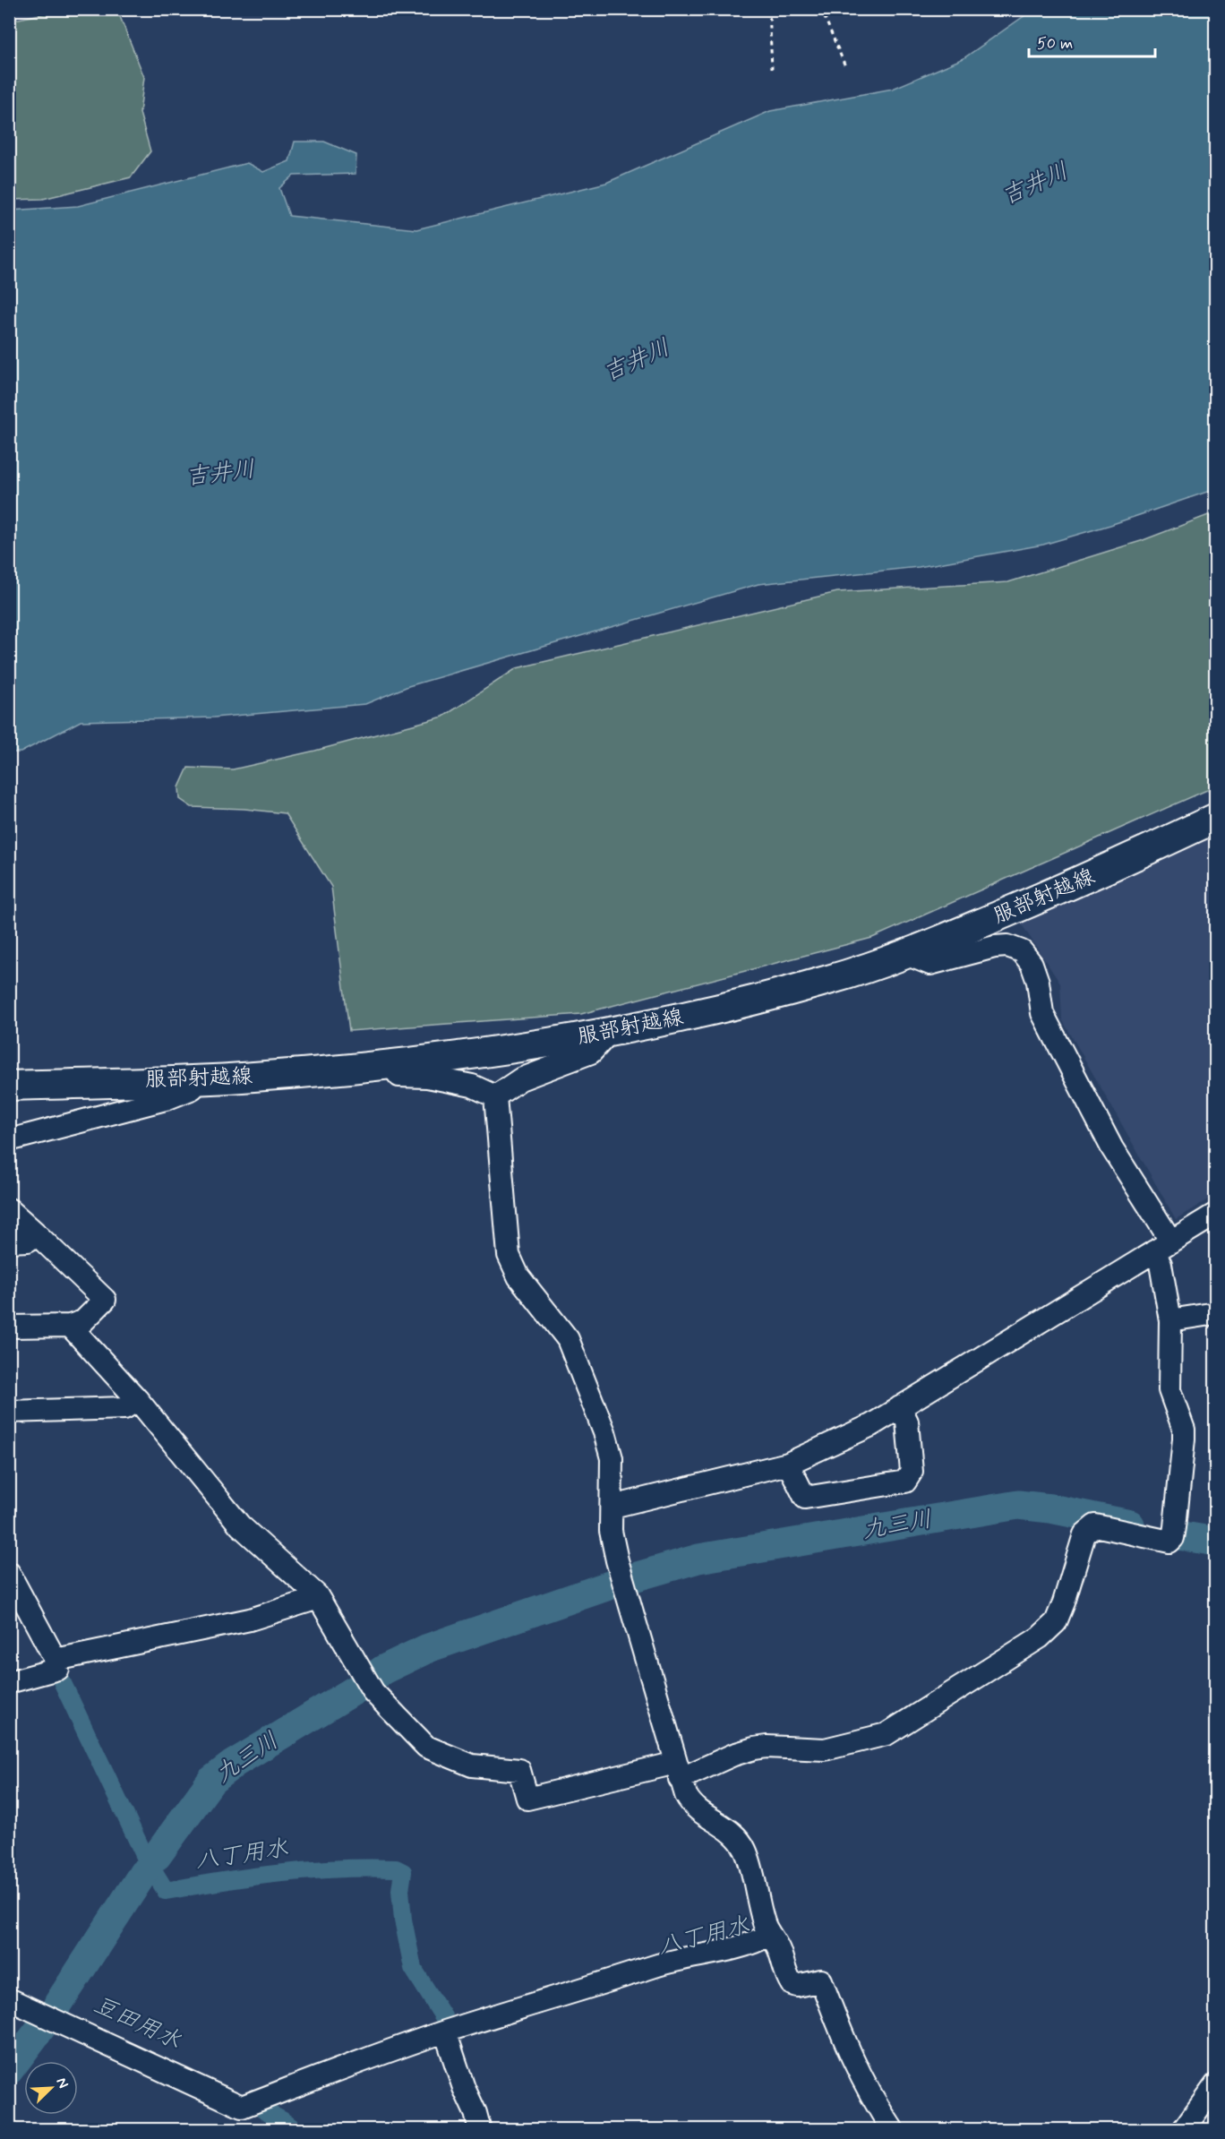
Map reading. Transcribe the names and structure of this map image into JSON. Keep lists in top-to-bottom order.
{
  "streets": {
    "main road": ["服部射越線"]
  },
  "water": [
    "吉井川",
    "九三川",
    "八丁用水",
    "豆田用水"
  ],
  "scale_bar": "50 m",
  "north": "top right"
}
